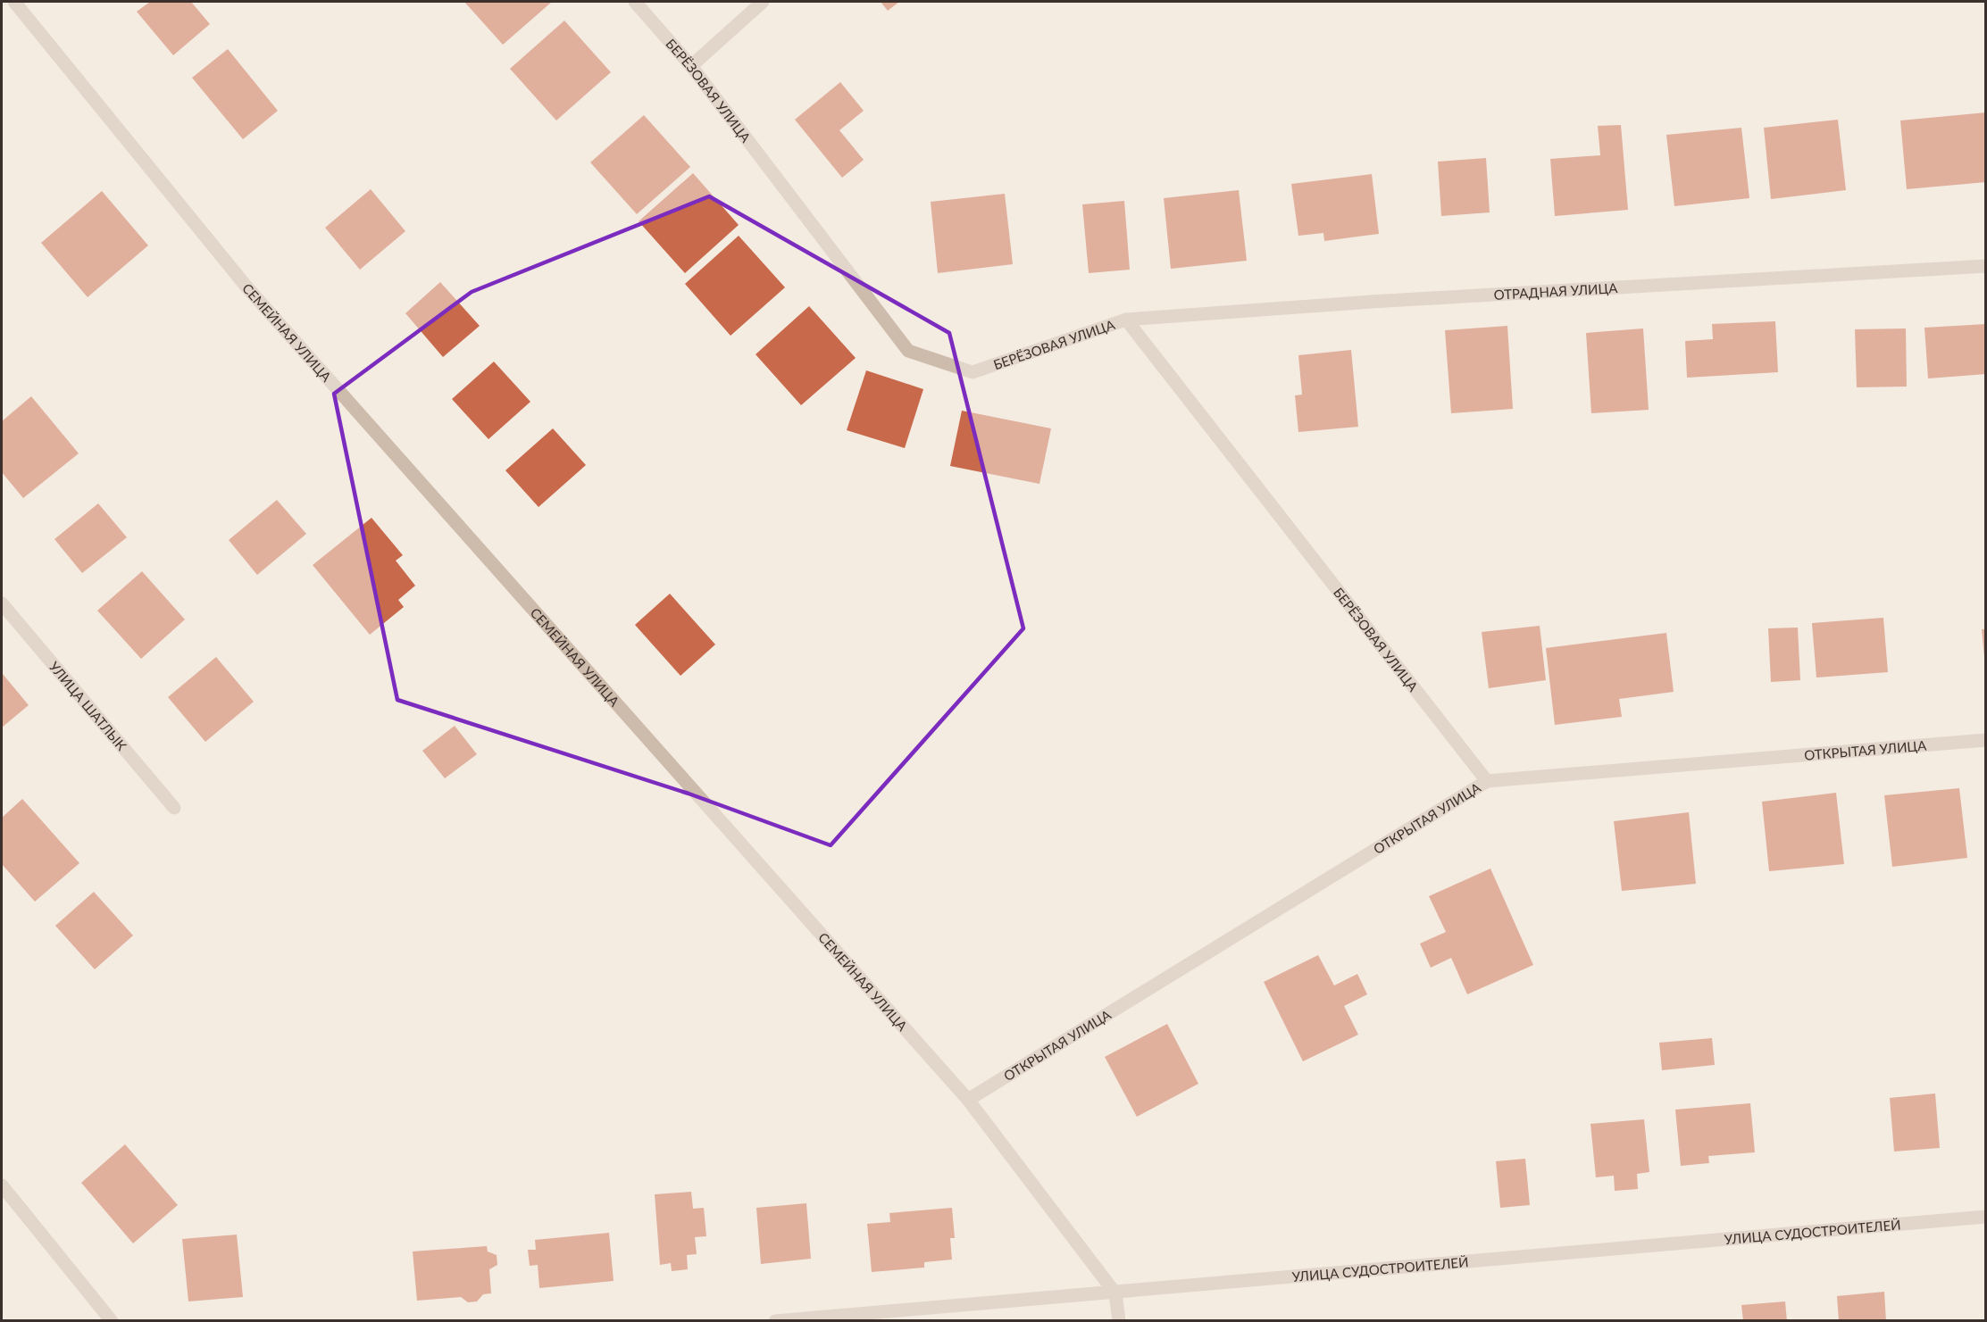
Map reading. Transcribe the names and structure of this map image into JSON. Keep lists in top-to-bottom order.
{
  "streets": {
    "street": [
      "БЕРЁЗОВАЯ УЛИЦА",
      "ОТРАДНАЯ УЛИЦА",
      "СЕМЕЙНАЯ УЛИЦА",
      "УЛИЦА ШАТЛЫК",
      "ОТКРЫТАЯ УЛИЦА",
      "УЛИЦА СУДОСТРОИТЕЛЕЙ"
    ]
  },
  "crossings": [
    ["БЕРЁЗОВАЯ УЛИЦА", "ОТРАДНАЯ УЛИЦА"],
    ["БЕРЁЗОВАЯ УЛИЦА", "ОТКРЫТАЯ УЛИЦА"],
    ["СЕМЕЙНАЯ УЛИЦА", "ОТКРЫТАЯ УЛИЦА"],
    ["СЕМЕЙНАЯ УЛИЦА", "УЛИЦА СУДОСТРОИТЕЛЕЙ"]
  ]
}
